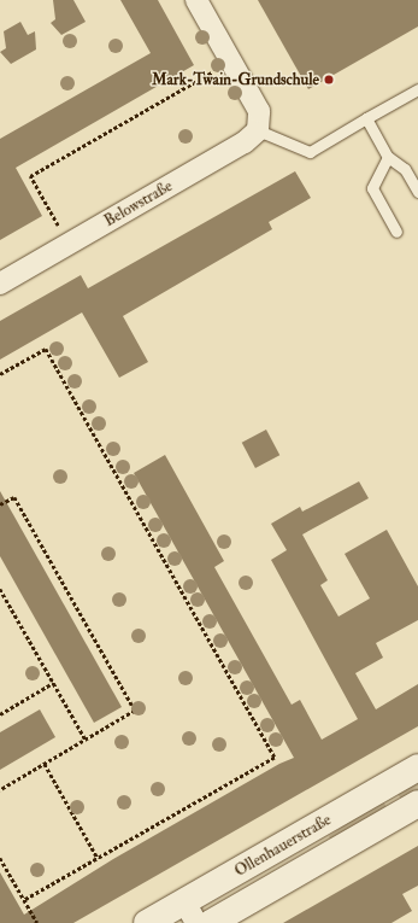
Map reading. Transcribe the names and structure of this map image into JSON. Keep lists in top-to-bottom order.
{
  "streets": {
    "main road": ["Ollenhauerstraße"],
    "street": ["Belowstraße"]
  },
  "places": ["Mark-Twain-Grundschule"]
}
